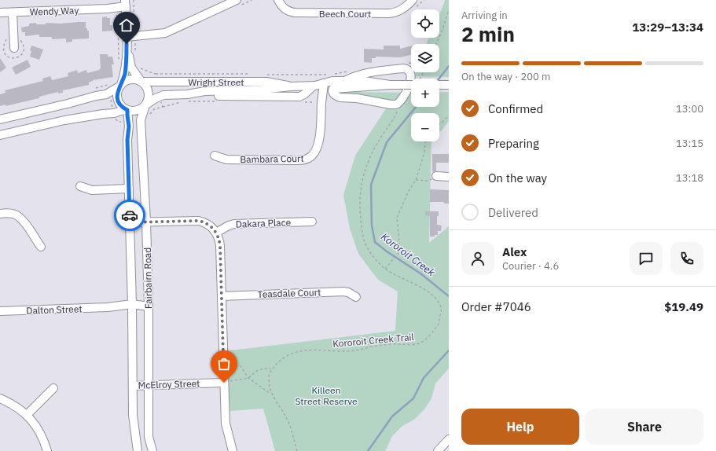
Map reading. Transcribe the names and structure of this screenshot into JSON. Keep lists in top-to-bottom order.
{
  "streets": {
    "street": [
      "Wendy Way",
      "Beech Court",
      "Wright Street",
      "Bambara Court",
      "Dakara Place",
      "Fairbairn Road",
      "Teasdale Court",
      "Dalton Street",
      "McElroy Street"
    ],
    "path": ["Kororoit Creek Trail"]
  },
  "crossings": [
    ["Wright Street", "Bambara Court"],
    ["Wright Street", "Fairbairn Road"],
    ["Fairbairn Road", "Dalton Street"],
    ["Fairbairn Road", "McElroy Street"]
  ],
  "water": ["Kororoit Creek"],
  "parks": ["Killeen Street Reserve"],
  "page": {
    "heading": ["2 min", "Arriving in", "13:29–13:34"],
    "panel": [
      "Alex",
      "Courier · 4.6",
      "Order #7046",
      "$19.49"
    ],
    "map_buttons": ["+", "−"],
    "bar": "On the way · 200 m",
    "list": [
      ["Confirmed", "13:00"],
      ["Preparing", "13:15"],
      ["On the way", "13:18"],
      "Delivered"
    ],
    "buttons": ["Help", "Share"]
  }
}
